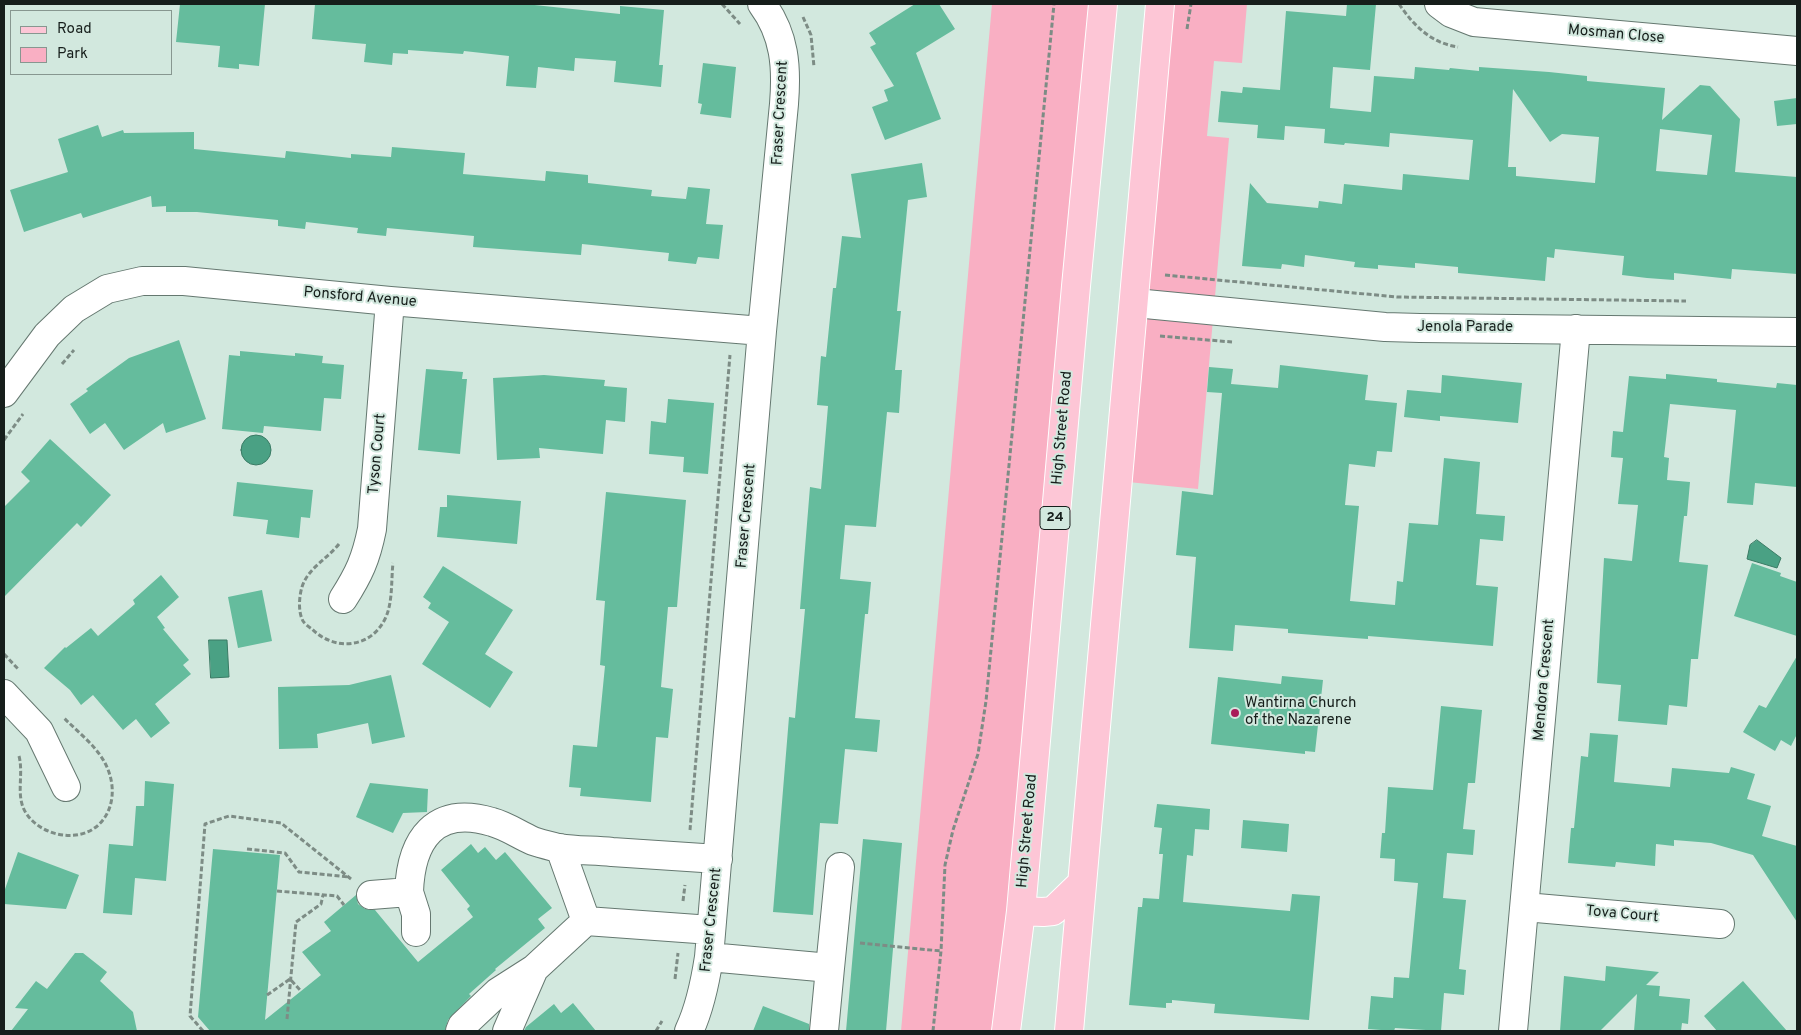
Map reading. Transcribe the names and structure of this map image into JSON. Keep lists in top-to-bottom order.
{
  "streets": {
    "main road": ["High Street Road", "24"],
    "street": [
      "Mosman Close",
      "Fraser Crescent",
      "Ponsford Avenue",
      "Jenola Parade",
      "Tyson Court",
      "Mendora Crescent",
      "Tova Court"
    ]
  },
  "crossings": [
    ["Fraser Crescent", "Ponsford Avenue"],
    ["Ponsford Avenue", "Tyson Court"],
    ["Jenola Parade", "Mendora Crescent"],
    ["Mendora Crescent", "Tova Court"]
  ],
  "places": ["Wantirna Church of the Nazarene"],
  "legend": ["Road", "Park"]
}
